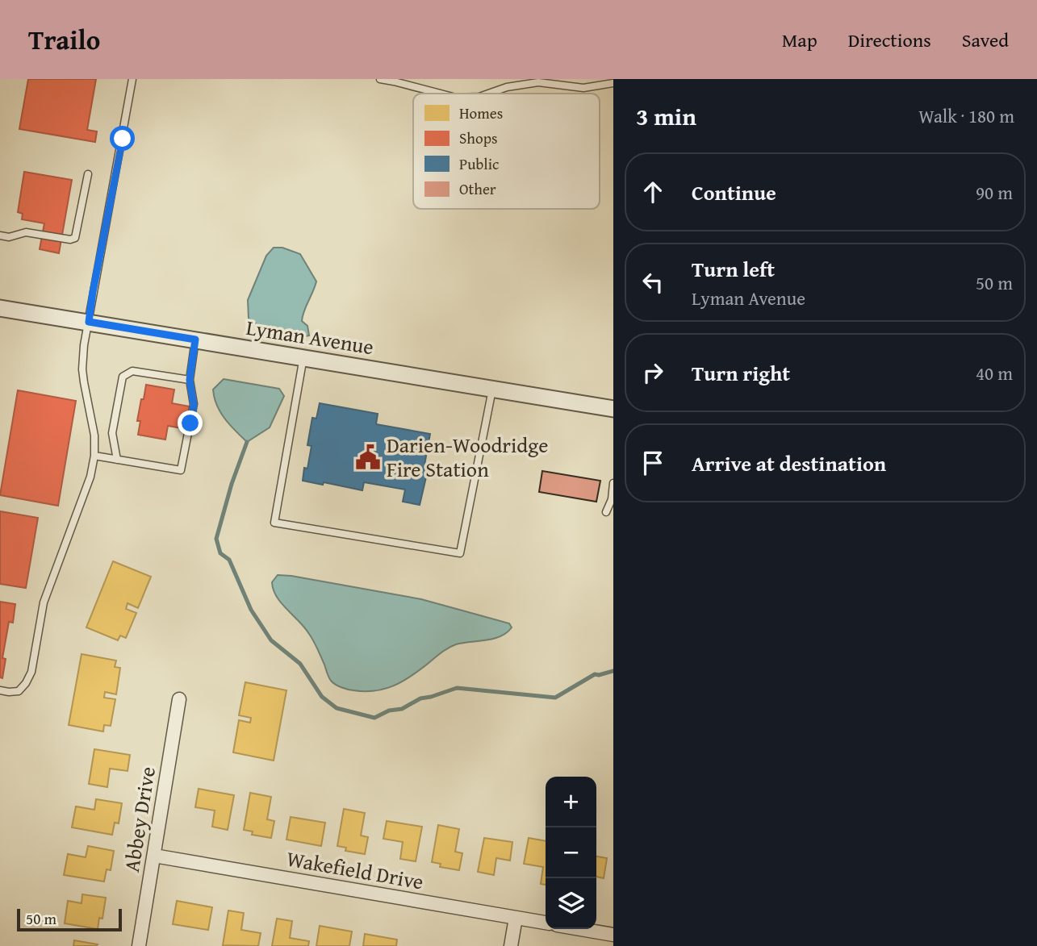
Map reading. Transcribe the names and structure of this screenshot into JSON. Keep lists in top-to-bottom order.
{
  "streets": {
    "street": ["Lyman Avenue", "Abbey Drive", "Wakefield Drive"]
  },
  "crossings": [
    ["Abbey Drive", "Wakefield Drive"]
  ],
  "places": {
    "public building": ["Darien-Woodridge Fire Station"]
  },
  "legend": [
    "Homes",
    "Shops",
    "Public",
    "Other"
  ],
  "scale_bar": "50 m",
  "page": {
    "header": "Trailo",
    "nav": ["Map", "Directions", "Saved"],
    "heading": ["3 min", "Walk · 180 m"],
    "list": [
      ["Continue", "90 m"],
      ["Turn left", "Lyman Avenue", "50 m"],
      ["Turn right", "40 m"],
      "Arrive at destination"
    ],
    "map_buttons": ["+", "−"],
    "scale": "50 m"
  }
}
